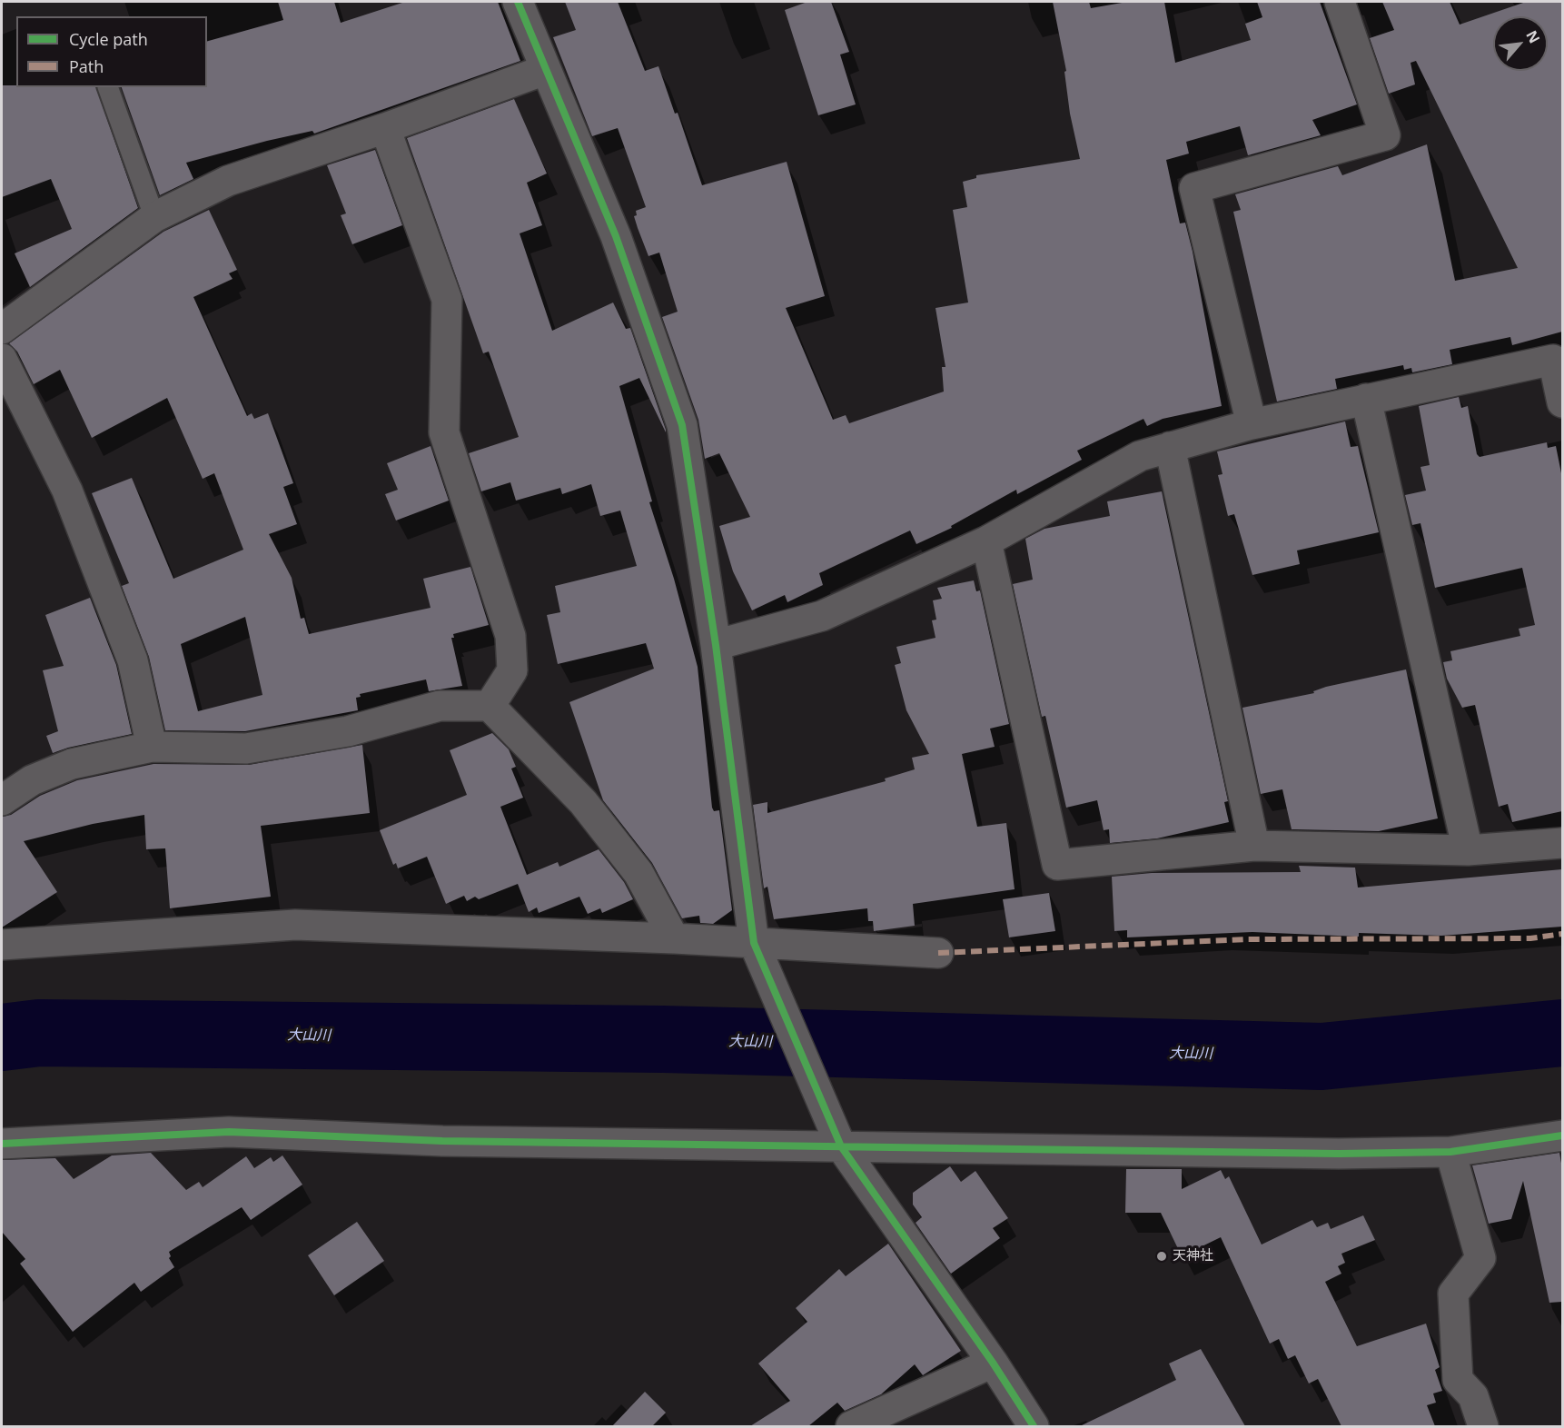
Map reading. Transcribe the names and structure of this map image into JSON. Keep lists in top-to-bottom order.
{
  "water": ["大山川"],
  "places": ["天神社"],
  "legend": ["Cycle path", "Path"],
  "north": "top right"
}
